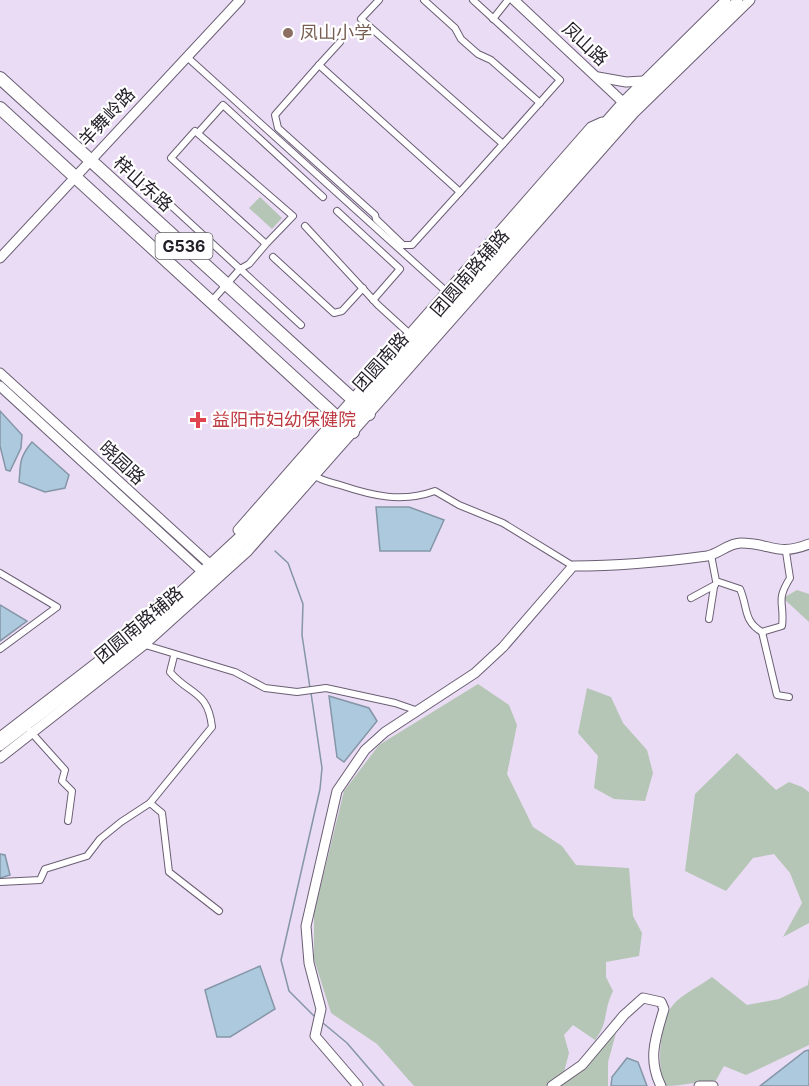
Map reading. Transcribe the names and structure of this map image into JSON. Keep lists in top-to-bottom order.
{
  "streets": {
    "highway": ["梓山东路", "G536"],
    "street": [
      "凤山路",
      "羊舞岭路",
      "团圆南路辅路",
      "团圆南路",
      "晓园路"
    ]
  },
  "crossings": [
    ["凤山路", "团圆南路辅路"],
    ["凤山路", "团圆南路"],
    ["羊舞岭路", "梓山东路"],
    ["羊舞岭路", "G536"],
    ["梓山东路", "团圆南路辅路"],
    ["梓山东路", "团圆南路"],
    ["G536", "团圆南路辅路"],
    ["团圆南路辅路", "团圆南路"],
    ["团圆南路辅路", "晓园路"]
  ],
  "places": {
    "other": ["凤山小学"],
    "health": ["益阳市妇幼保健院"]
  }
}
